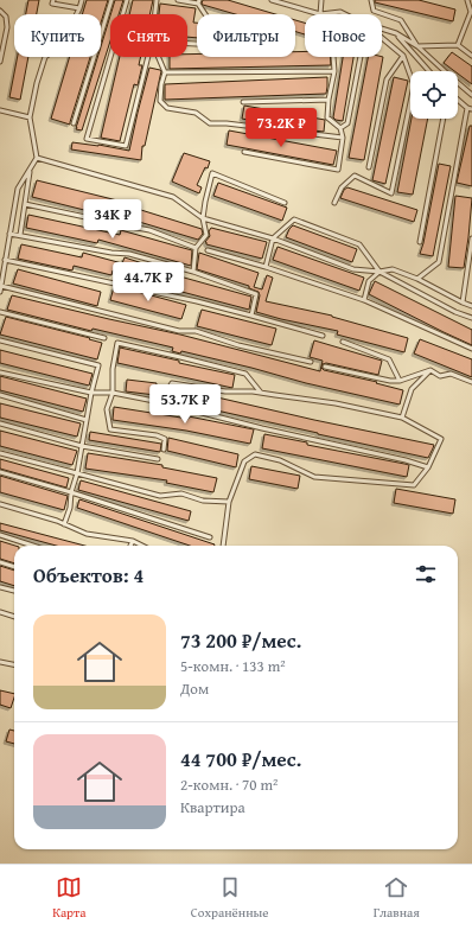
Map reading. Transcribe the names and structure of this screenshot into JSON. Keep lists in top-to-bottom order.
{
  "page": {
    "chip": [
      "Купить",
      "Снять",
      "Фильтры",
      "Новое"
    ],
    "price": [
      "73.2K ₽",
      "34K ₽",
      "44.7K ₽",
      "53.7K ₽"
    ],
    "heading": "Объектов: 4",
    "list": [
      {
        "name": "73 200 ₽/мес.",
        "note": "5-комн. · 133 m² · Дом"
      },
      {
        "name": "44 700 ₽/мес.",
        "note": "2-комн. · 70 m² · Квартира"
      }
    ],
    "tabs": ["Карта", "Сохранённые", "Главная"]
  }
}
